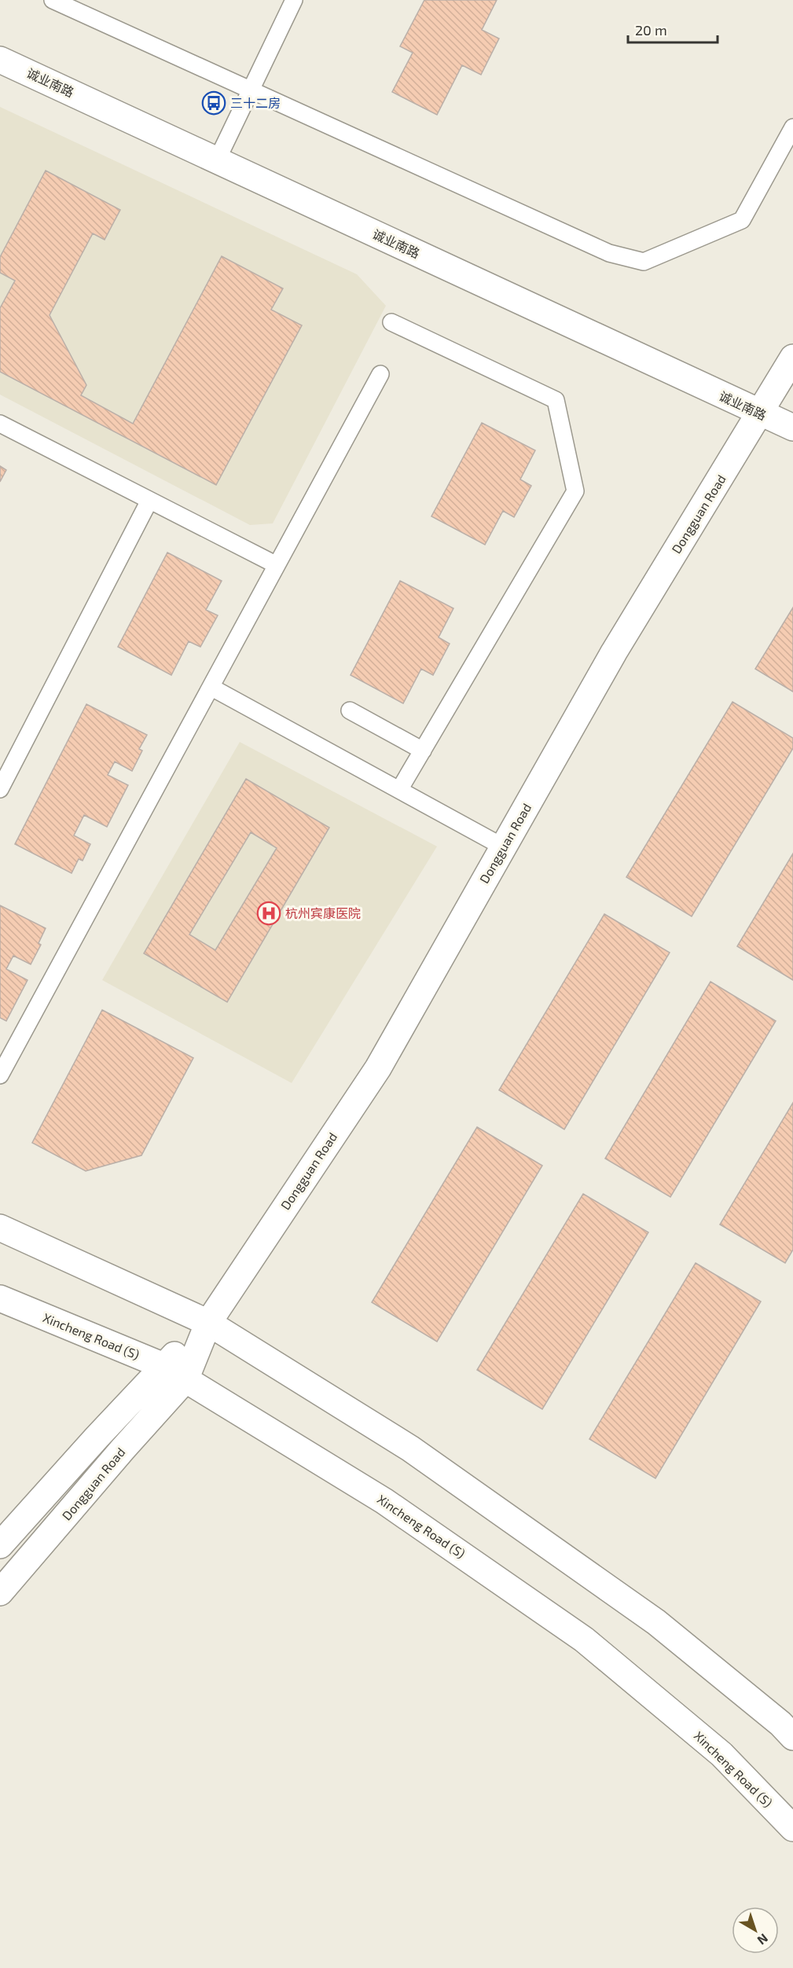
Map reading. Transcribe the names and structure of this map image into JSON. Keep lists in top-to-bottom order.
{
  "streets": {
    "main road": ["诚业南路", "Dongguan Road", "Xincheng Road (S)"]
  },
  "crossings": [
    ["诚业南路", "Dongguan Road"],
    ["Dongguan Road", "Xincheng Road (S)"]
  ],
  "places": {
    "bus stop": ["三十二房"],
    "hospital": ["杭州宾康医院"]
  },
  "scale_bar": "20 m",
  "north": "bottom right"
}
